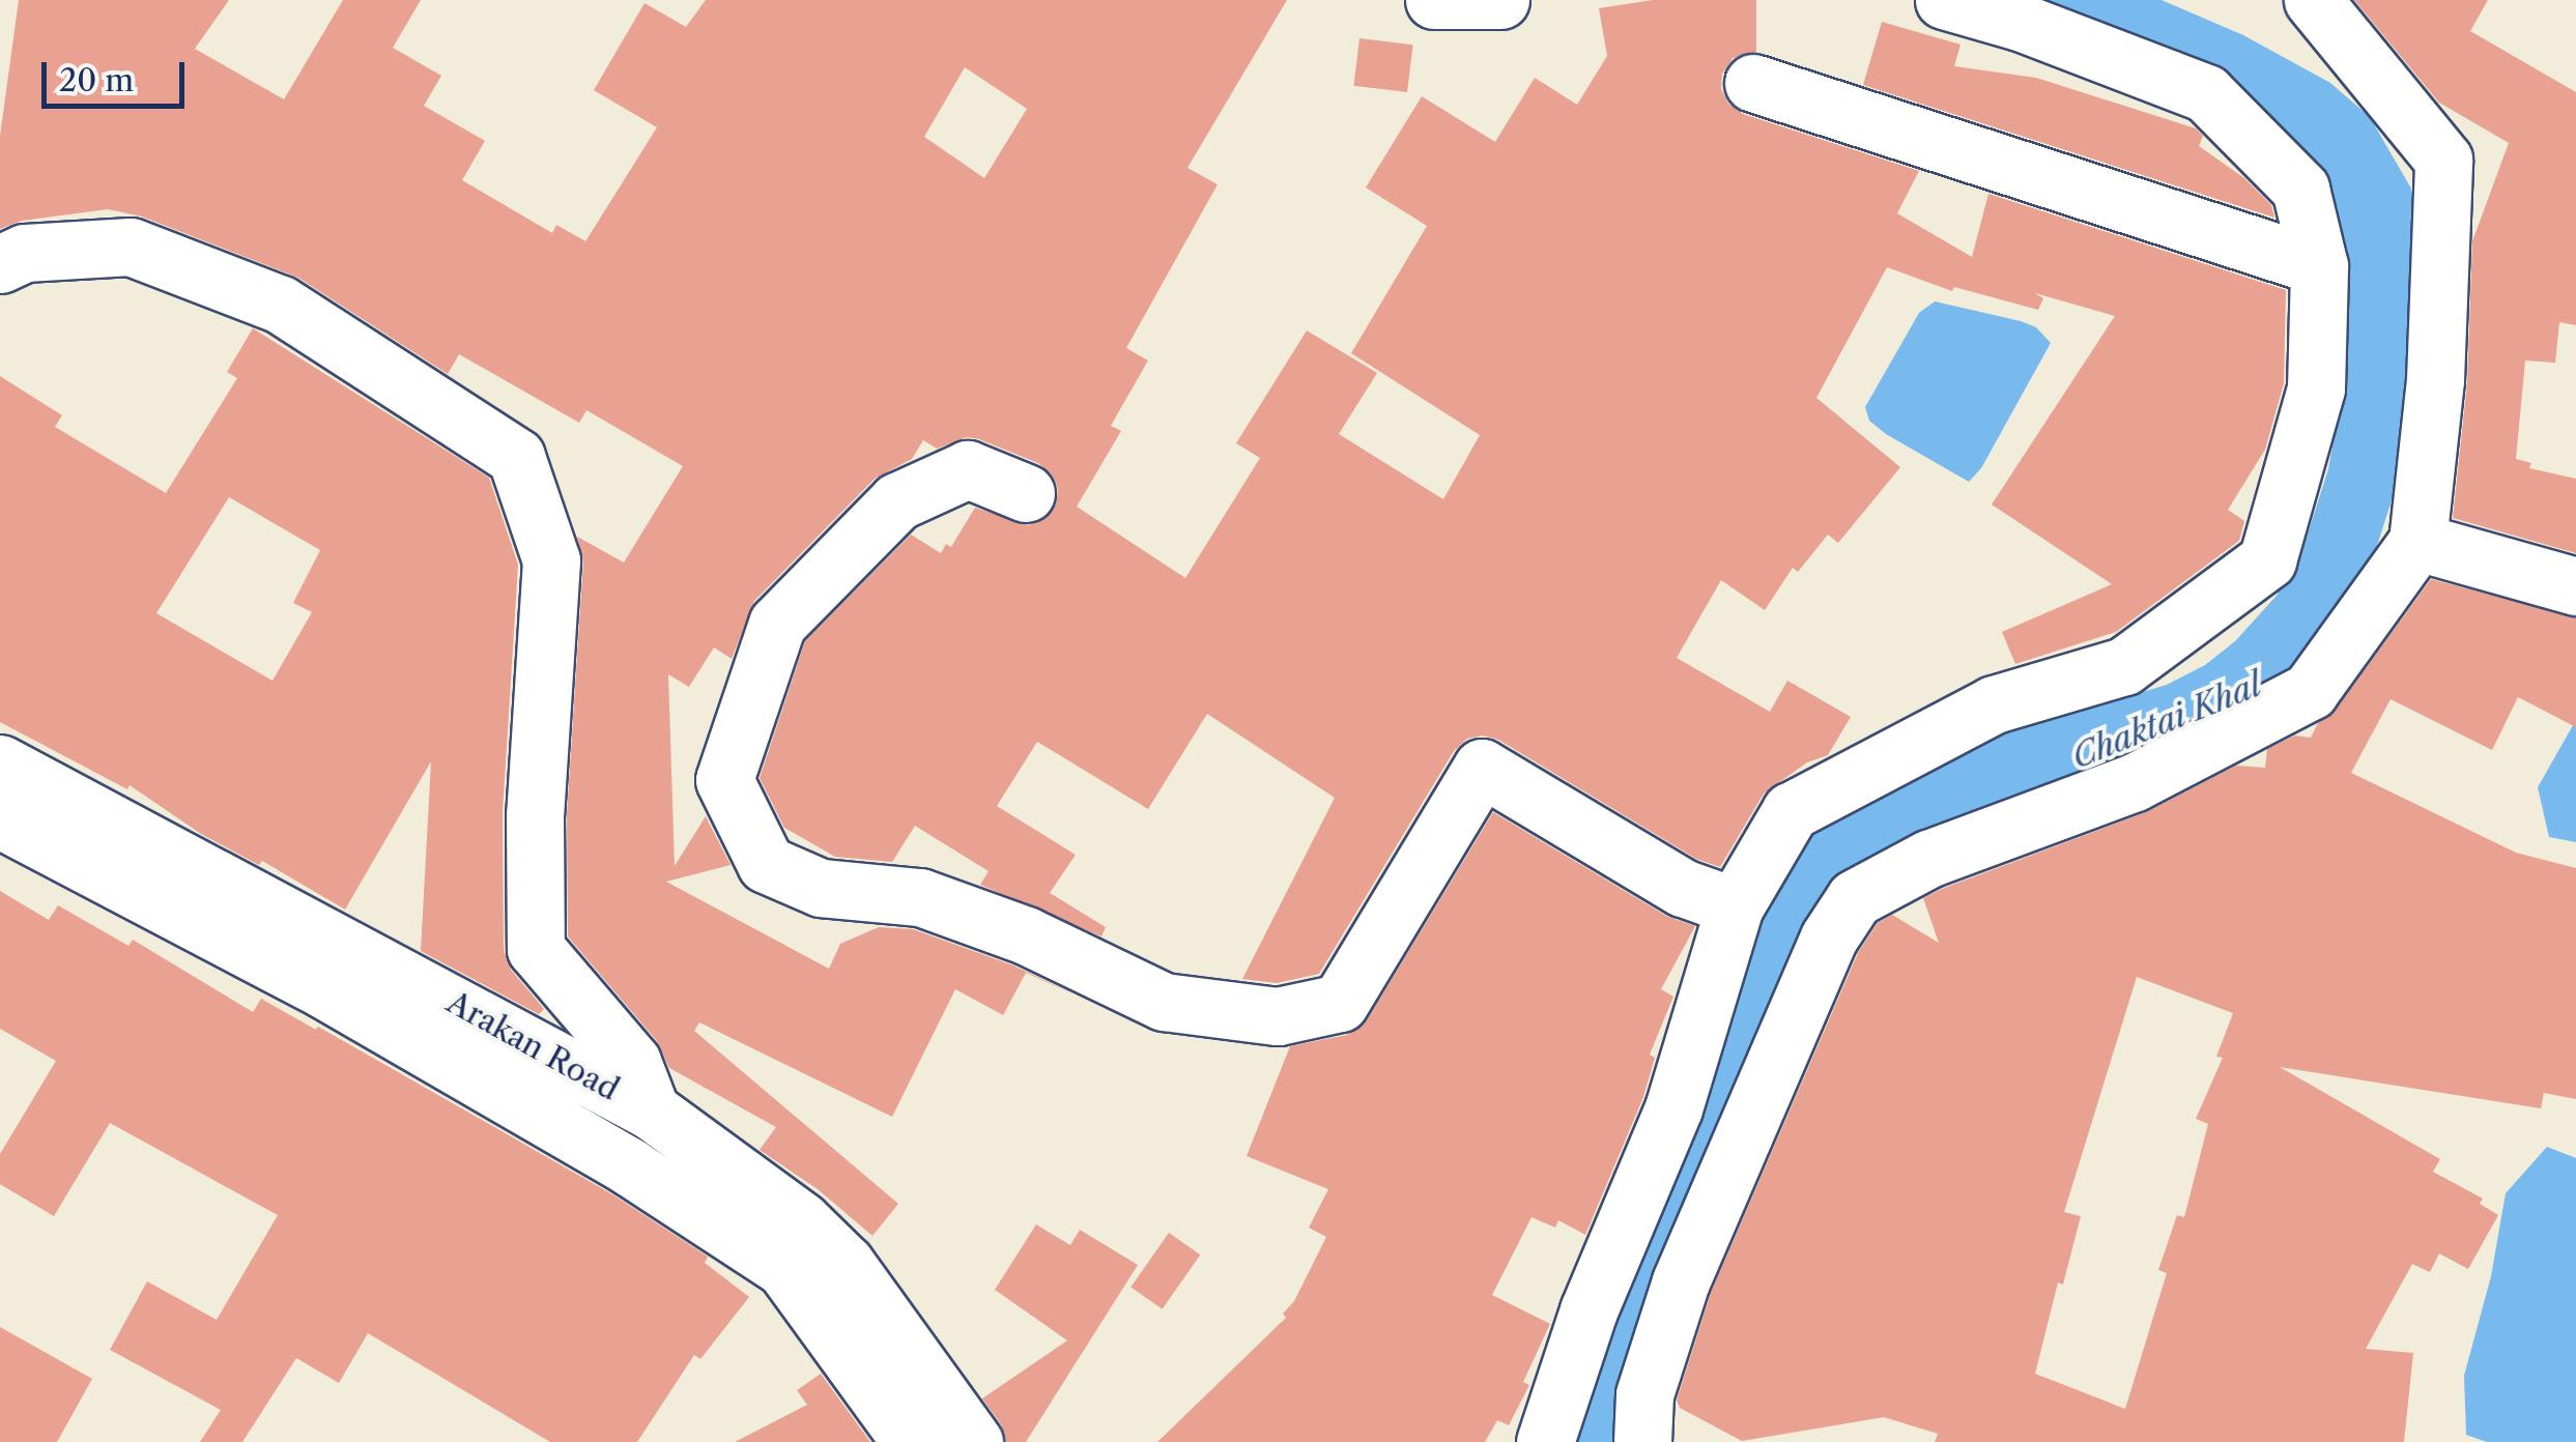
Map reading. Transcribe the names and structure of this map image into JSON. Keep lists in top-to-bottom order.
{
  "streets": {
    "street": ["Arakan Road"]
  },
  "water": ["Chaktai Khal"],
  "scale_bar": "20 m"
}
